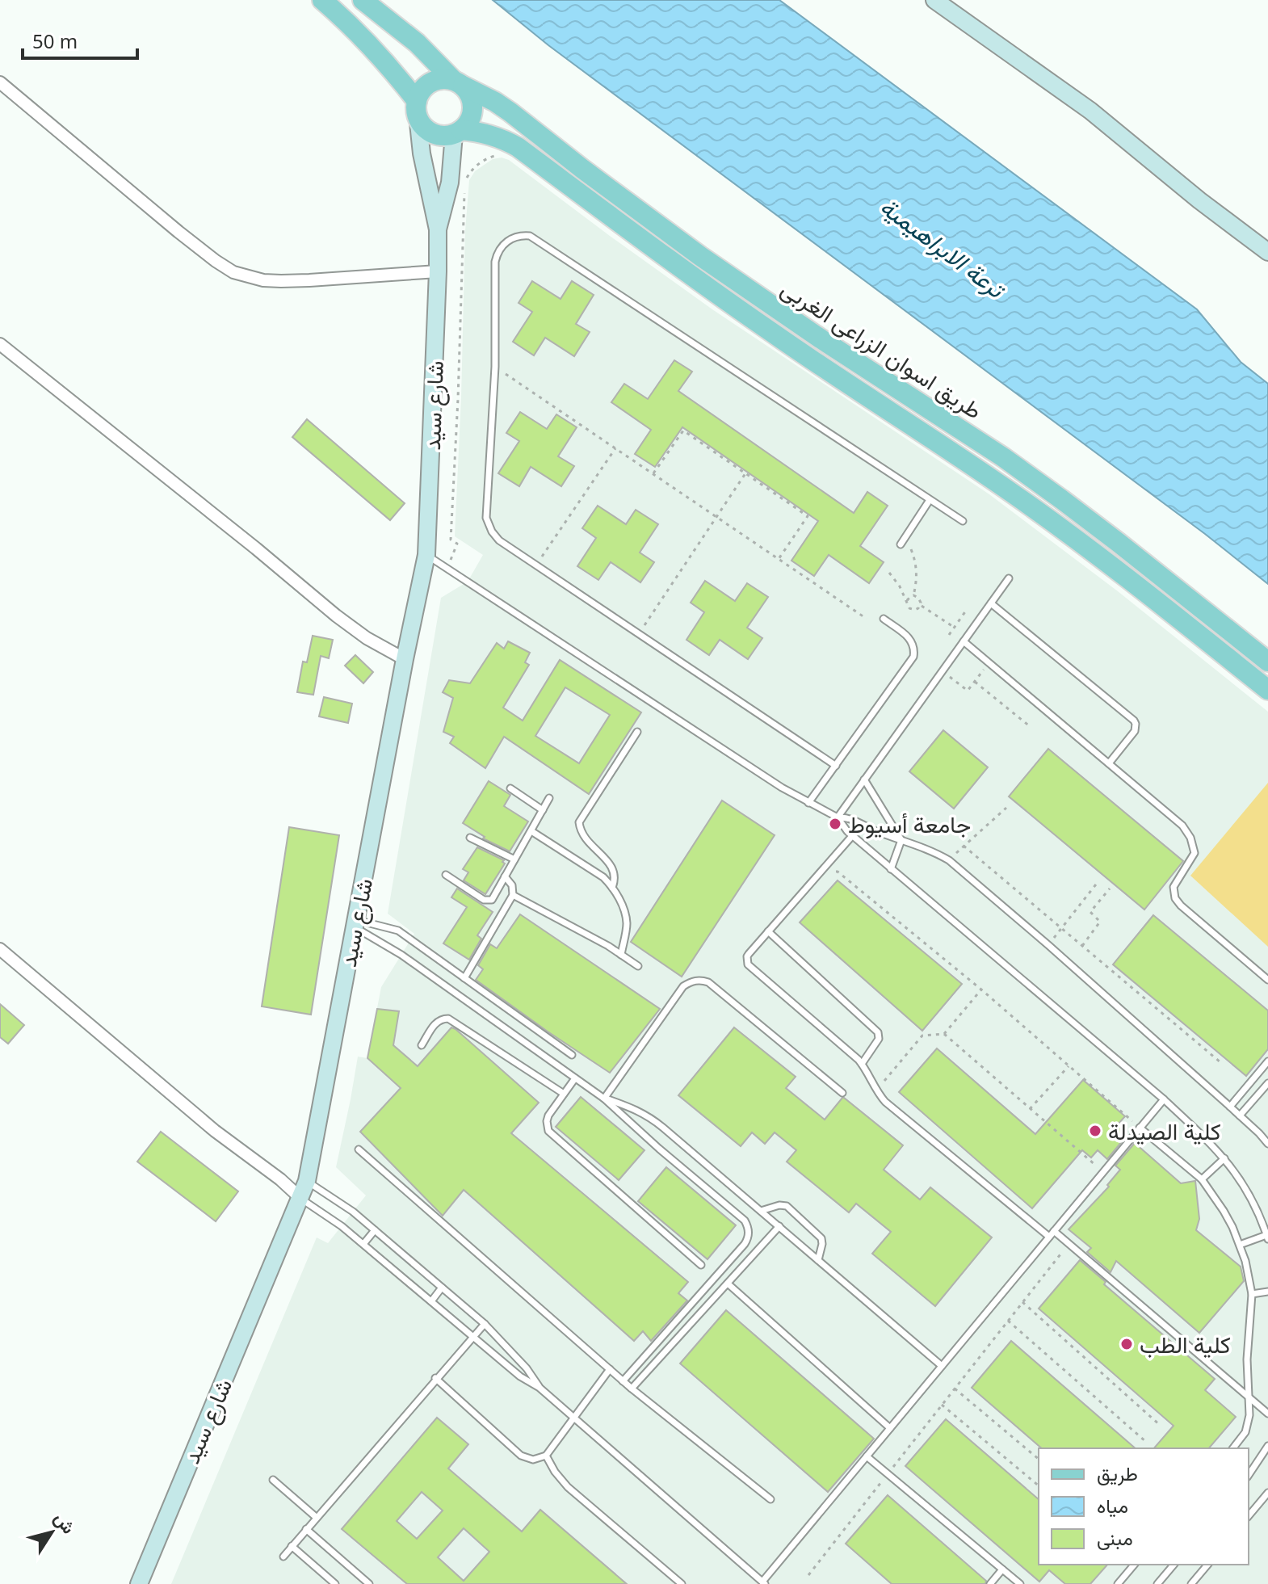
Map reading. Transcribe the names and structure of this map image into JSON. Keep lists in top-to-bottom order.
{
  "streets": {
    "main road": ["طريق اسوان الزراعى الغربى", "شارع سيد"]
  },
  "crossings": [
    ["طريق اسوان الزراعى الغربى", "شارع سيد"]
  ],
  "water": ["ترعة الابراهيمية"],
  "places": ["جامعة أسيوط", "كلية الصيدلة", "كلية الطب"],
  "legend": ["طريق", "مياه", "مبنى"],
  "scale_bar": "50 m",
  "north": "top right"
}
